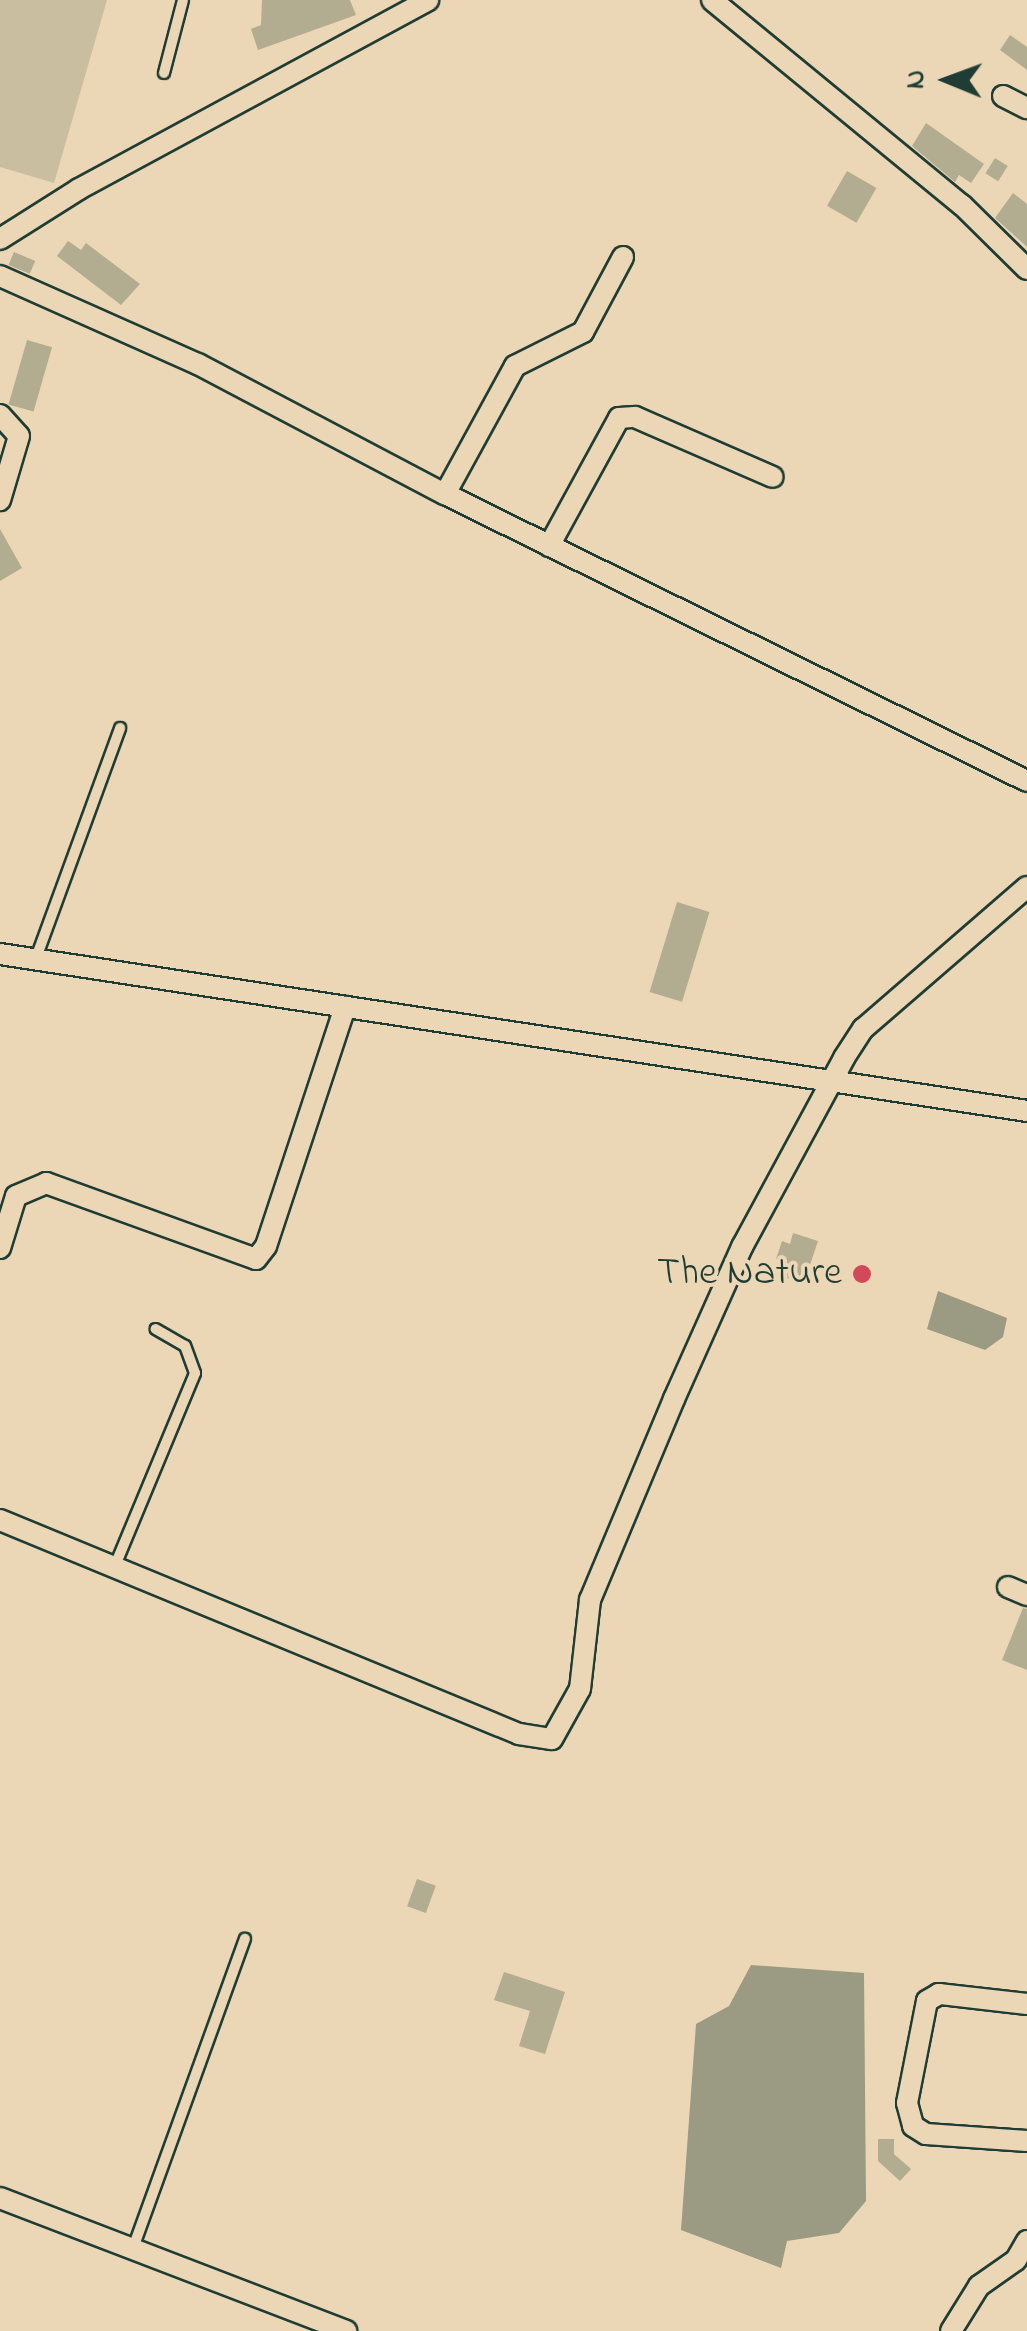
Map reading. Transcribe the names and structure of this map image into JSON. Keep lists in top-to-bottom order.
{
  "places": ["The Nature"],
  "north": "left"
}
